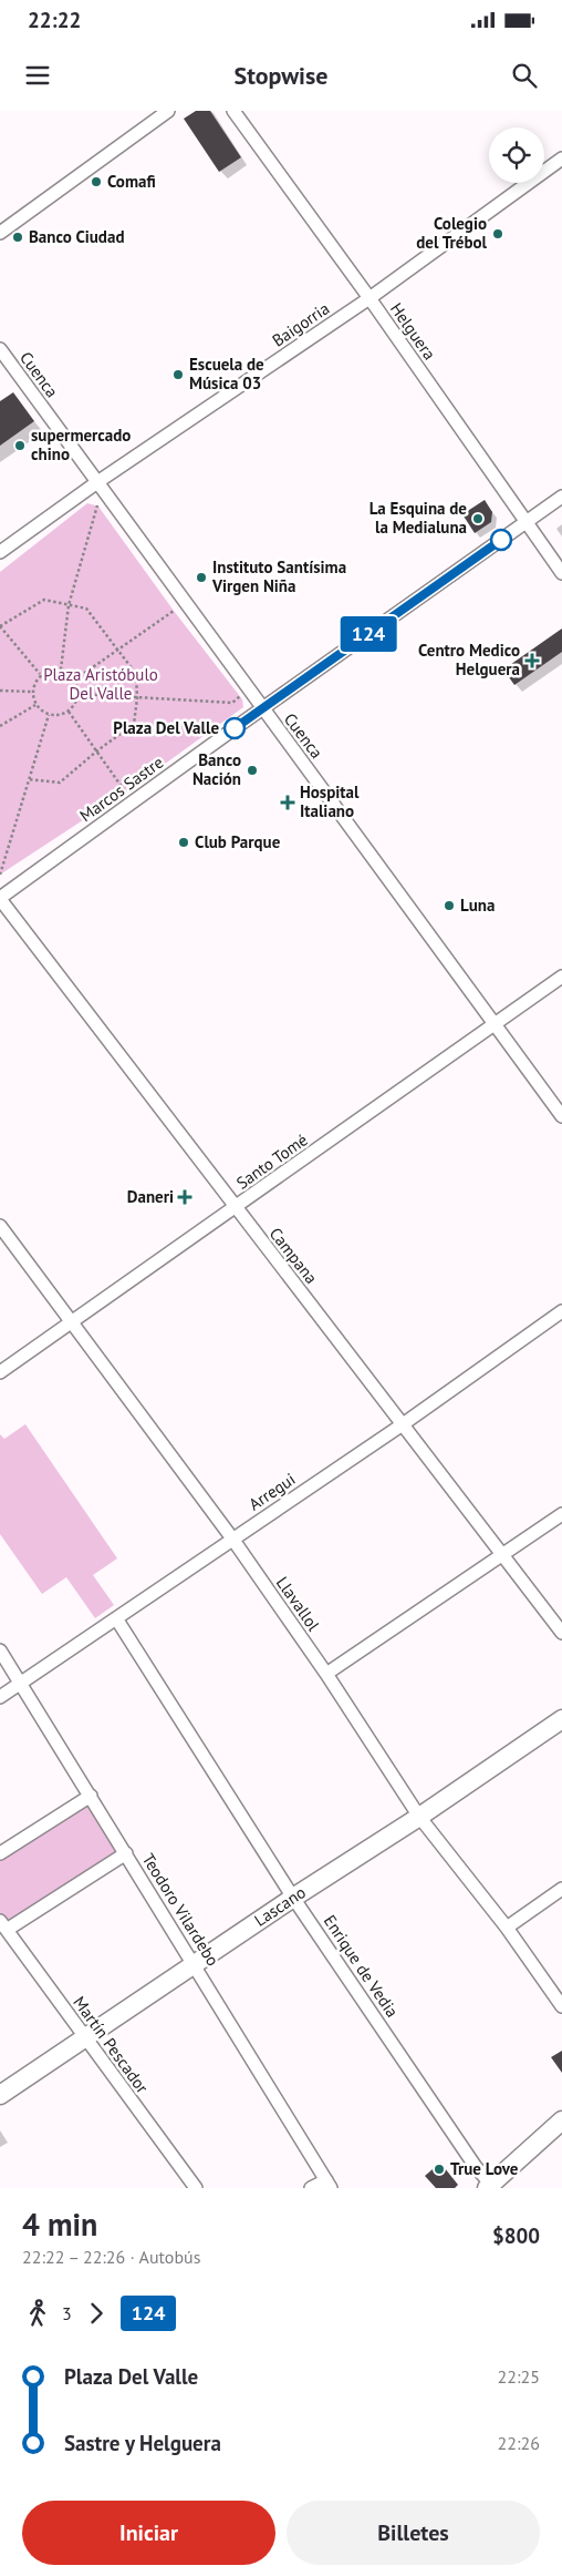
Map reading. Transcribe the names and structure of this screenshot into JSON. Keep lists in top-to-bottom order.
{
  "streets": {
    "street": [
      "Baigorria",
      "Helguera",
      "Cuenca",
      "Marcos Sastre",
      "Santo Tomé",
      "Campana",
      "Arregui",
      "Llavallol",
      "Lascano",
      "Teodoro Vilardebo",
      "Enrique de Vedia",
      "Martín Pescador"
    ]
  },
  "crossings": [
    ["Baigorria", "Helguera"],
    ["Baigorria", "Cuenca"],
    ["Helguera", "Marcos Sastre"],
    ["Cuenca", "Marcos Sastre"],
    ["Cuenca", "Santo Tomé"],
    ["Marcos Sastre", "Campana"],
    ["Santo Tomé", "Campana"],
    ["Santo Tomé", "Llavallol"],
    ["Campana", "Arregui"],
    ["Arregui", "Llavallol"],
    ["Arregui", "Teodoro Vilardebo"],
    ["Arregui", "Enrique de Vedia"],
    ["Llavallol", "Lascano"],
    ["Lascano", "Teodoro Vilardebo"],
    ["Lascano", "Enrique de Vedia"],
    ["Lascano", "Martín Pescador"]
  ],
  "parks": ["Plaza Aristóbulo Del Valle"],
  "places": {
    "other": [
      "Comafi",
      "Colegio del Trébol",
      "Banco Ciudad",
      "Escuela de Música 03",
      "supermercado chino",
      "La Esquina de la Medialuna",
      "Instituto Santísima Virgen Niña",
      "Plaza Del Valle",
      "Banco Nación",
      "Club Parque",
      "Luna",
      "True Love"
    ],
    "health": ["Centro Medico Helguera", "Hospital Italiano", "Daneri"]
  },
  "lines": ["bus line 124"],
  "page": {
    "status": "22:22",
    "header": "Stopwise",
    "on_map": "124",
    "heading": ["4 min", "22:22 – 22:26 · Autobús", "$800"],
    "legs": ["3", "124"],
    "list": [
      {
        "name": "Plaza Del Valle",
        "value": "22:25"
      },
      {
        "name": "Sastre y Helguera",
        "value": "22:26"
      }
    ],
    "buttons": ["Iniciar", "Billetes"]
  }
}
